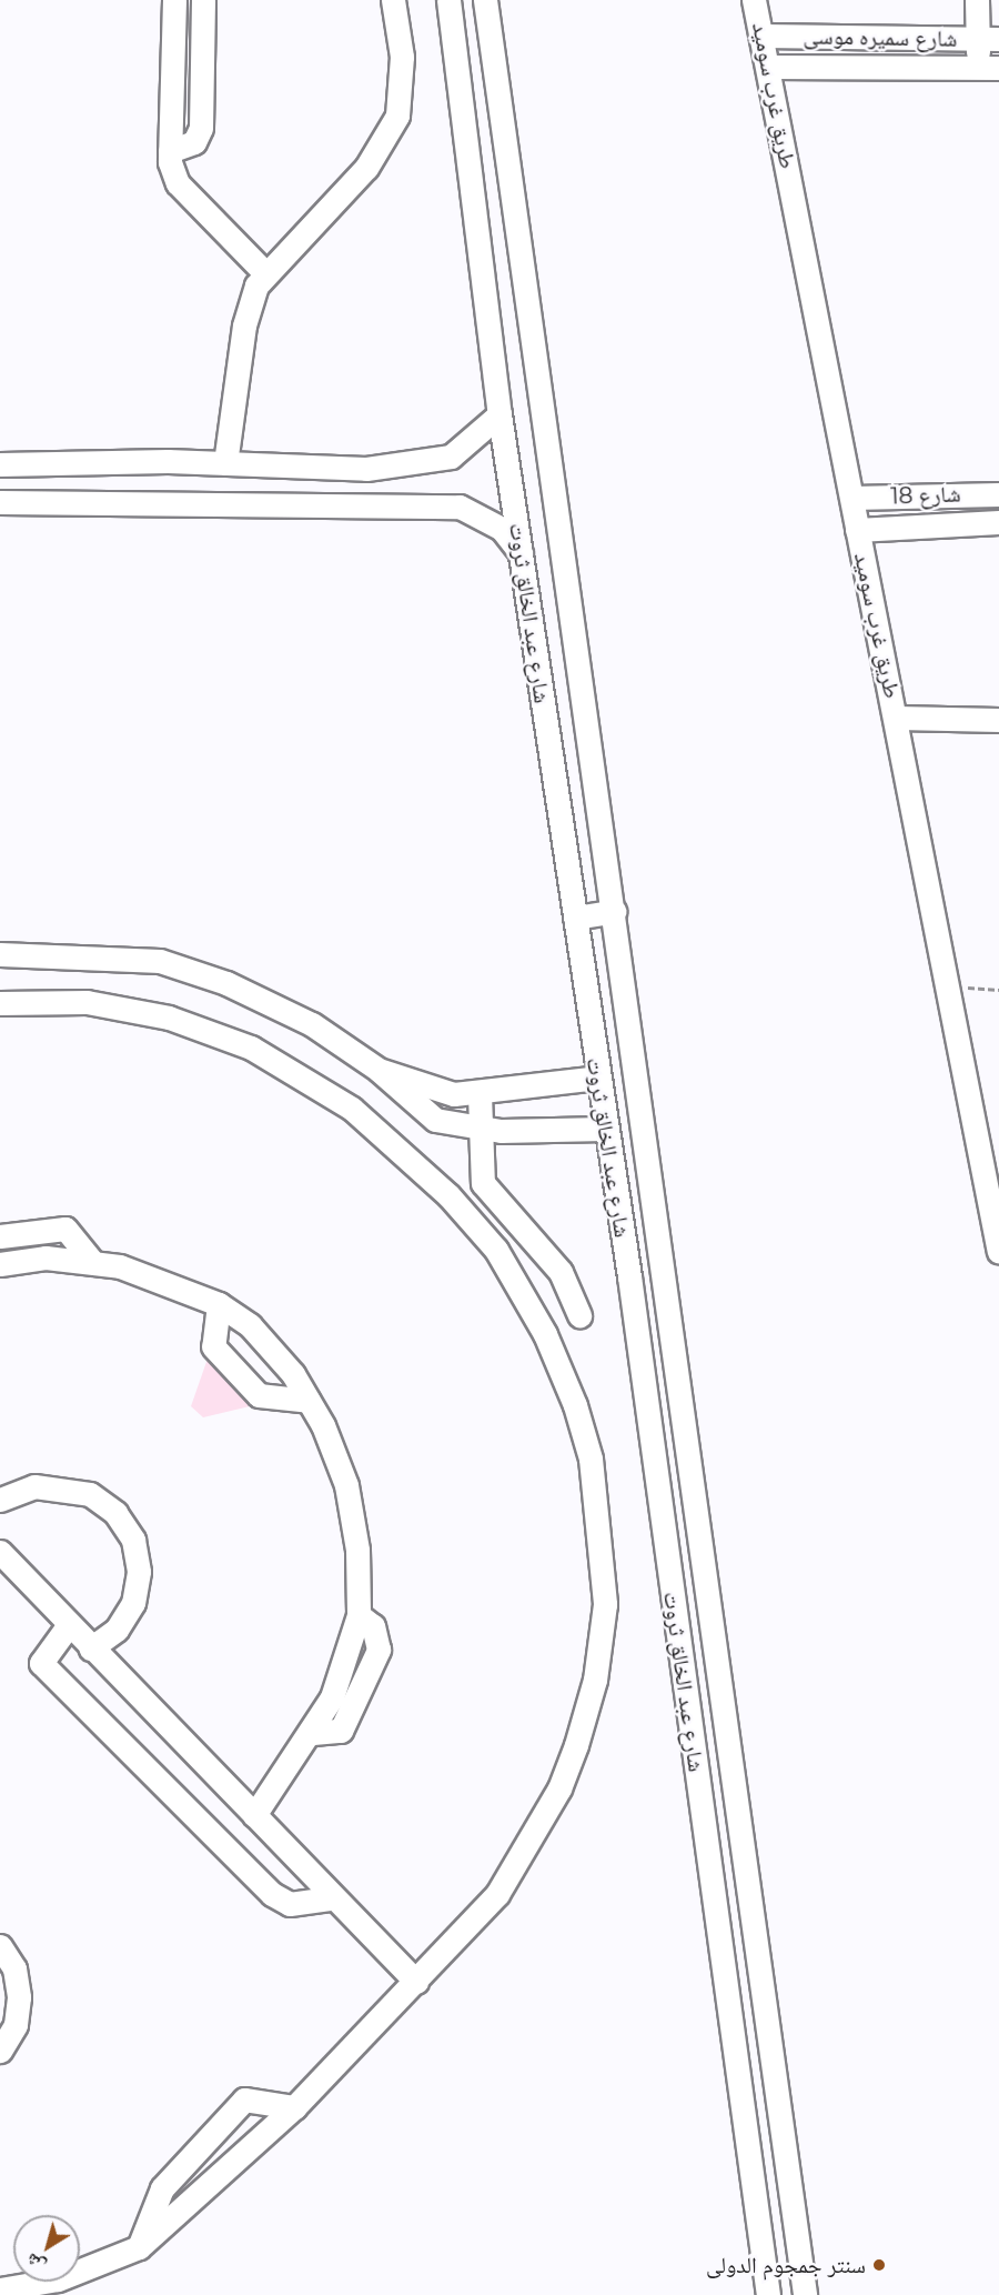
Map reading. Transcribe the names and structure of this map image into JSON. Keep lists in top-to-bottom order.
{
  "streets": {
    "street": [
      "شارع سميره موسى",
      "طريق غرب سوميد",
      "شارع 18",
      "شارع عبد الخالق ثروت"
    ]
  },
  "crossings": [
    ["شارع سميره موسى", "طريق غرب سوميد"],
    ["طريق غرب سوميد", "شارع 18"]
  ],
  "places": ["سنتر جمجوم الدولى"],
  "north": "bottom left"
}
